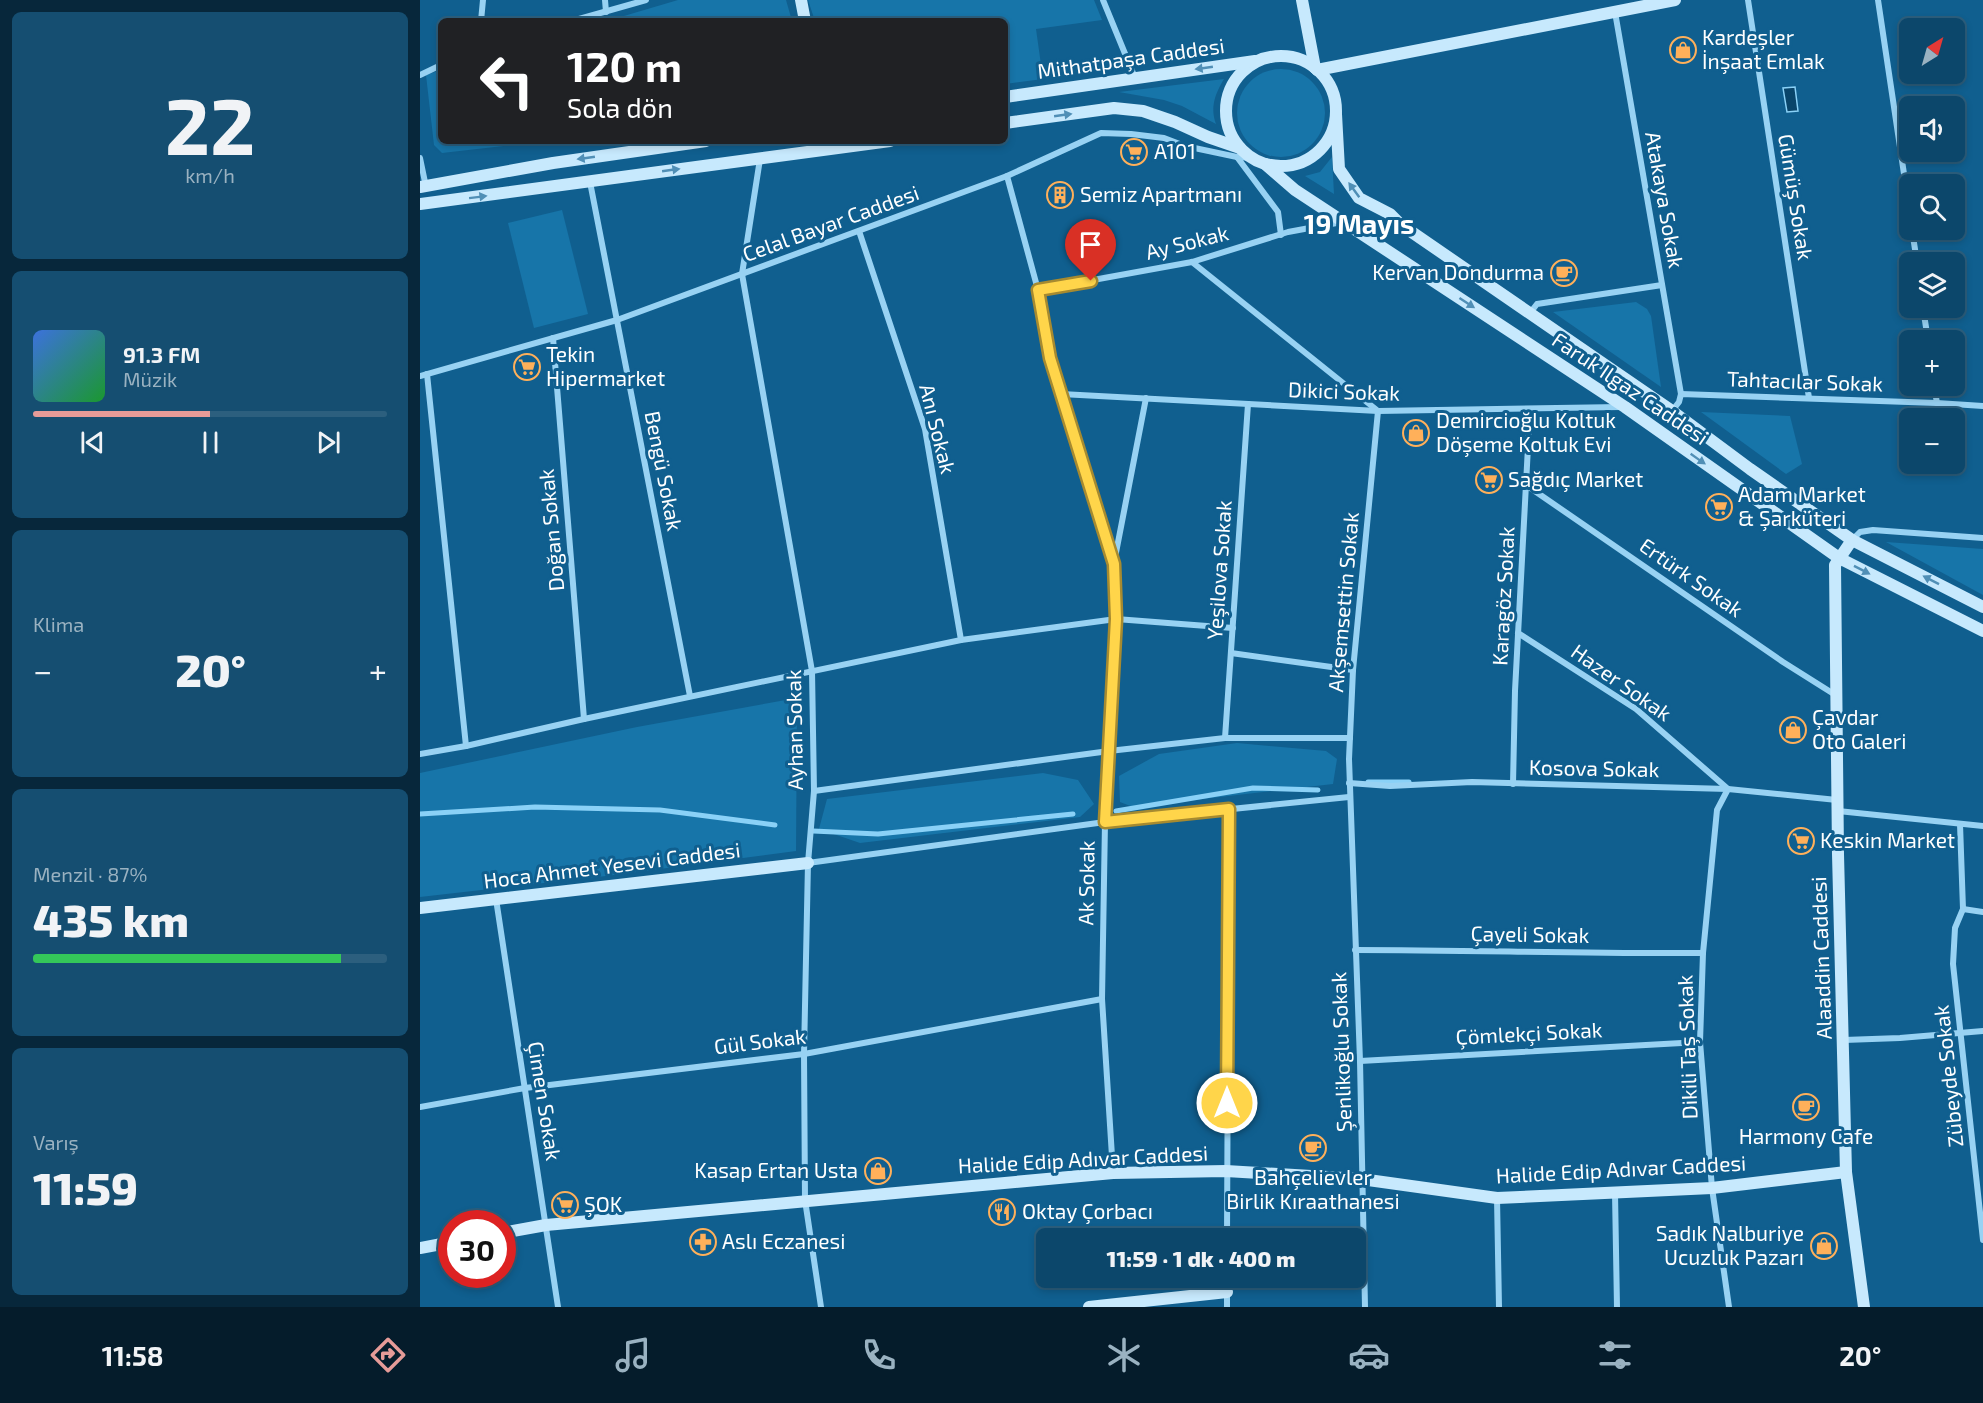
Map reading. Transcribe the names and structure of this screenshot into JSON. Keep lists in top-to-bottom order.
{
  "streets": {
    "street": [
      "Mithatpaşa Caddesi",
      "Gümüş Sokak",
      "Atakaya Sokak",
      "Celal Bayar Caddesi",
      "Ay Sokak",
      "Tahtacılar Sokak",
      "Faruk Ilgaz Caddesi",
      "Dikici Sokak",
      "Anı Sokak",
      "Bengü Sokak",
      "Doğan Sokak",
      "Yeşilova Sokak",
      "Ertürk Sokak",
      "Karagöz Sokak",
      "Akşemsettin Sokak",
      "Hazer Sokak",
      "Ayhan Sokak",
      "Kosova Sokak",
      "Hoca Ahmet Yesevi Caddesi",
      "Ak Sokak",
      "Çayeli Sokak",
      "Alaaddin Caddesi",
      "Çömlekçi Sokak",
      "Gül Sokak",
      "Dikili Taş Sokak",
      "Şenlikoğlu Sokak",
      "Zübeyde Sokak",
      "Çimen Sokak",
      "Halide Edip Adıvar Caddesi"
    ]
  },
  "crossings": [
    ["Mithatpaşa Caddesi", "Celal Bayar Caddesi"],
    ["Mithatpaşa Caddesi", "Faruk Ilgaz Caddesi"],
    ["Gümüş Sokak", "Tahtacılar Sokak"],
    ["Atakaya Sokak", "Tahtacılar Sokak"],
    ["Celal Bayar Caddesi", "Faruk Ilgaz Caddesi"],
    ["Celal Bayar Caddesi", "Anı Sokak"],
    ["Celal Bayar Caddesi", "Bengü Sokak"],
    ["Celal Bayar Caddesi", "Doğan Sokak"],
    ["Celal Bayar Caddesi", "Ayhan Sokak"],
    ["Celal Bayar Caddesi", "Ak Sokak"],
    ["Ay Sokak", "Faruk Ilgaz Caddesi"],
    ["Ay Sokak", "Ak Sokak"],
    ["Faruk Ilgaz Caddesi", "Dikici Sokak"],
    ["Faruk Ilgaz Caddesi", "Alaaddin Caddesi"],
    ["Dikici Sokak", "Yeşilova Sokak"],
    ["Dikici Sokak", "Karagöz Sokak"],
    ["Dikici Sokak", "Akşemsettin Sokak"],
    ["Dikici Sokak", "Ak Sokak"],
    ["Ertürk Sokak", "Karagöz Sokak"],
    ["Ertürk Sokak", "Alaaddin Caddesi"],
    ["Karagöz Sokak", "Hazer Sokak"],
    ["Karagöz Sokak", "Kosova Sokak"],
    ["Akşemsettin Sokak", "Kosova Sokak"],
    ["Akşemsettin Sokak", "Şenlikoğlu Sokak"],
    ["Hazer Sokak", "Kosova Sokak"],
    ["Hazer Sokak", "Dikili Taş Sokak"],
    ["Ayhan Sokak", "Hoca Ahmet Yesevi Caddesi"],
    ["Ayhan Sokak", "Gül Sokak"],
    ["Ayhan Sokak", "Halide Edip Adıvar Caddesi"],
    ["Kosova Sokak", "Alaaddin Caddesi"],
    ["Kosova Sokak", "Dikili Taş Sokak"],
    ["Kosova Sokak", "Zübeyde Sokak"],
    ["Hoca Ahmet Yesevi Caddesi", "Çimen Sokak"],
    ["Ak Sokak", "Gül Sokak"],
    ["Ak Sokak", "Halide Edip Adıvar Caddesi"],
    ["Çayeli Sokak", "Dikili Taş Sokak"],
    ["Çayeli Sokak", "Şenlikoğlu Sokak"],
    ["Alaaddin Caddesi", "Halide Edip Adıvar Caddesi"],
    ["Çömlekçi Sokak", "Dikili Taş Sokak"],
    ["Çömlekçi Sokak", "Şenlikoğlu Sokak"],
    ["Gül Sokak", "Çimen Sokak"],
    ["Dikili Taş Sokak", "Halide Edip Adıvar Caddesi"],
    ["Şenlikoğlu Sokak", "Halide Edip Adıvar Caddesi"],
    ["Çimen Sokak", "Halide Edip Adıvar Caddesi"]
  ],
  "districts": ["19 Mayıs"],
  "places": {
    "shop": [
      "Kardeşler İnşaat Emlak",
      "Demircioğlu Koltuk Döşeme Koltuk Evi",
      "Çavdar Oto Galeri",
      "Kasap Ertan Usta",
      "Sadık Nalburiye Ucuzluk Pazarı"
    ],
    "supermarket": [
      "A101",
      "Tekin Hipermarket",
      "Sağdıç Market",
      "Adam Market & Şarküteri",
      "Keskin Market",
      "ŞOK"
    ],
    "building": ["Semiz Apartmanı"],
    "cafe": ["Kervan Dondurma", "Harmony Cafe", "Bahçelievler Birlik Kıraathanesi"],
    "restaurant": ["Oktay Çorbacı"],
    "pharmacy": ["Aslı Eczanesi"]
  },
  "north": "top right",
  "page": {
    "tile": [
      ["22", "km/h"],
      "Klima",
      ["Menzil · 87%", "435 km"],
      ["Varış", "11:59"]
    ],
    "map_buttons": ["+", "−"],
    "turn": ["120 m", "Sola dön"],
    "song": ["91.3 FM", "Müzik"],
    "heat": ["−", "20°", "+"],
    "limit": "30",
    "trip": "11:59 · 1 dk · 400 m",
    "tabs": ["11:58", "20°"]
  }
}
